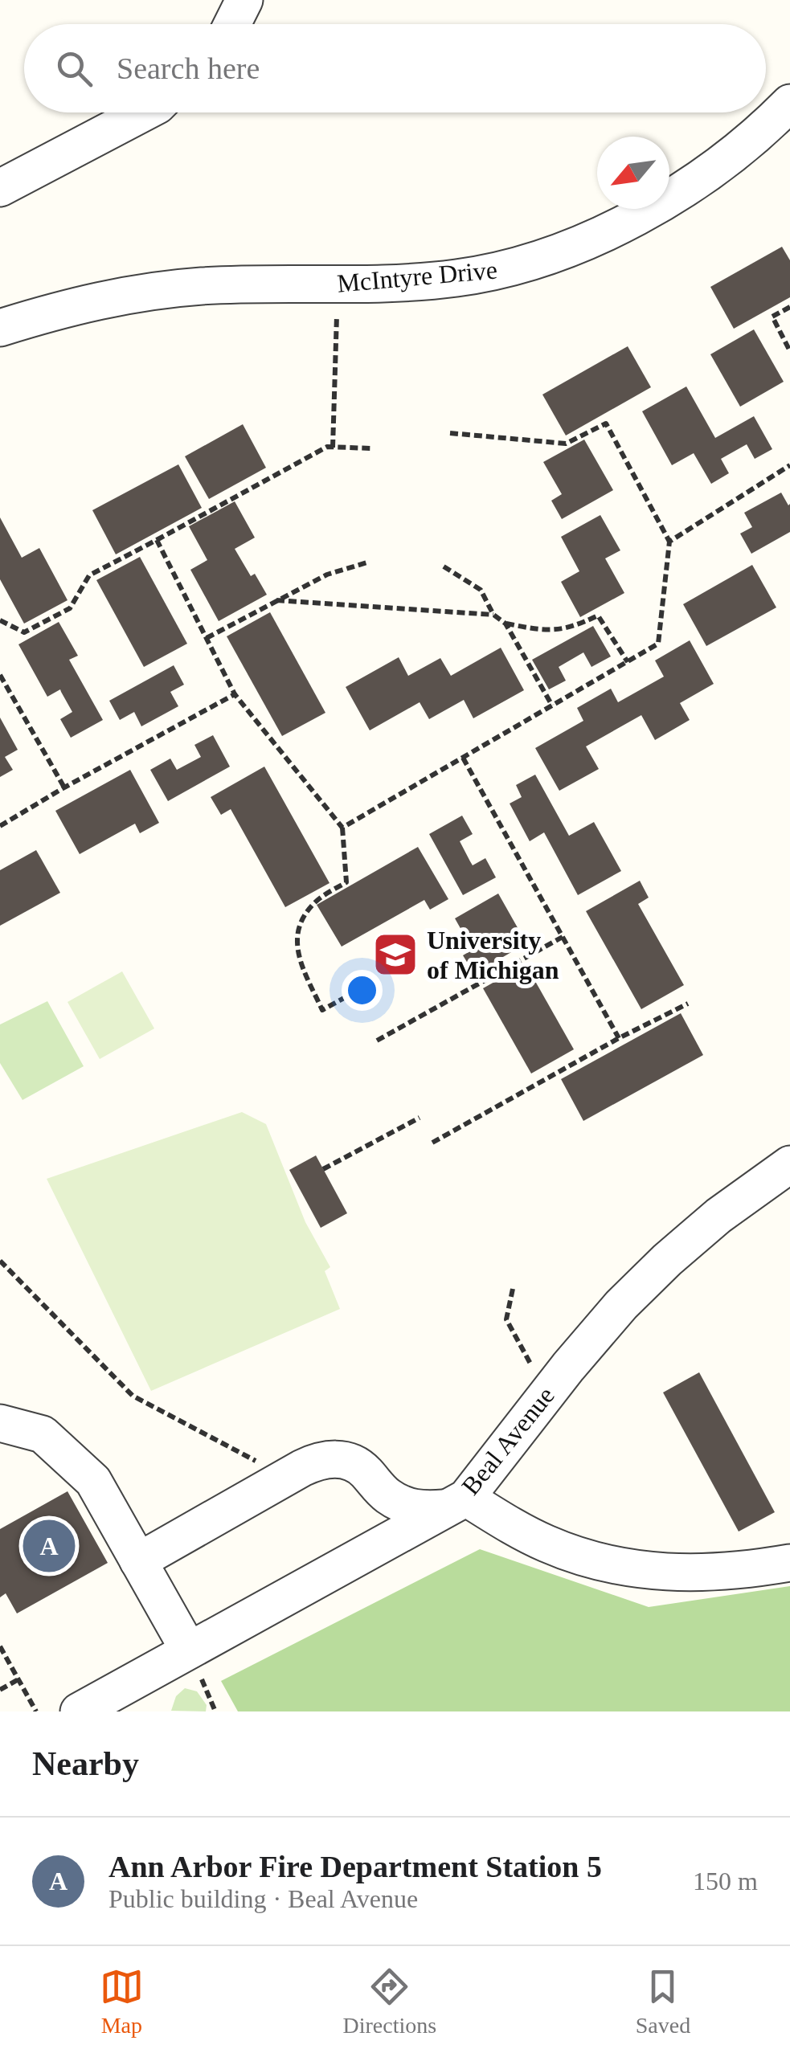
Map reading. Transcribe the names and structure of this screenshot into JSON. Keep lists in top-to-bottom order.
{
  "streets": {
    "street": ["McIntyre Drive", "Beal Avenue"]
  },
  "places": {
    "school or university": ["University of Michigan"]
  },
  "north": "bottom left",
  "page": {
    "search": "Search here",
    "pins": "A",
    "heading": "Nearby",
    "list": [
      {
        "mark": "A",
        "name": "Ann Arbor Fire Department Station 5",
        "note": "Public building · Beal Avenue",
        "value": "150 m"
      }
    ],
    "nav": ["Map", "Directions", "Saved"]
  }
}
